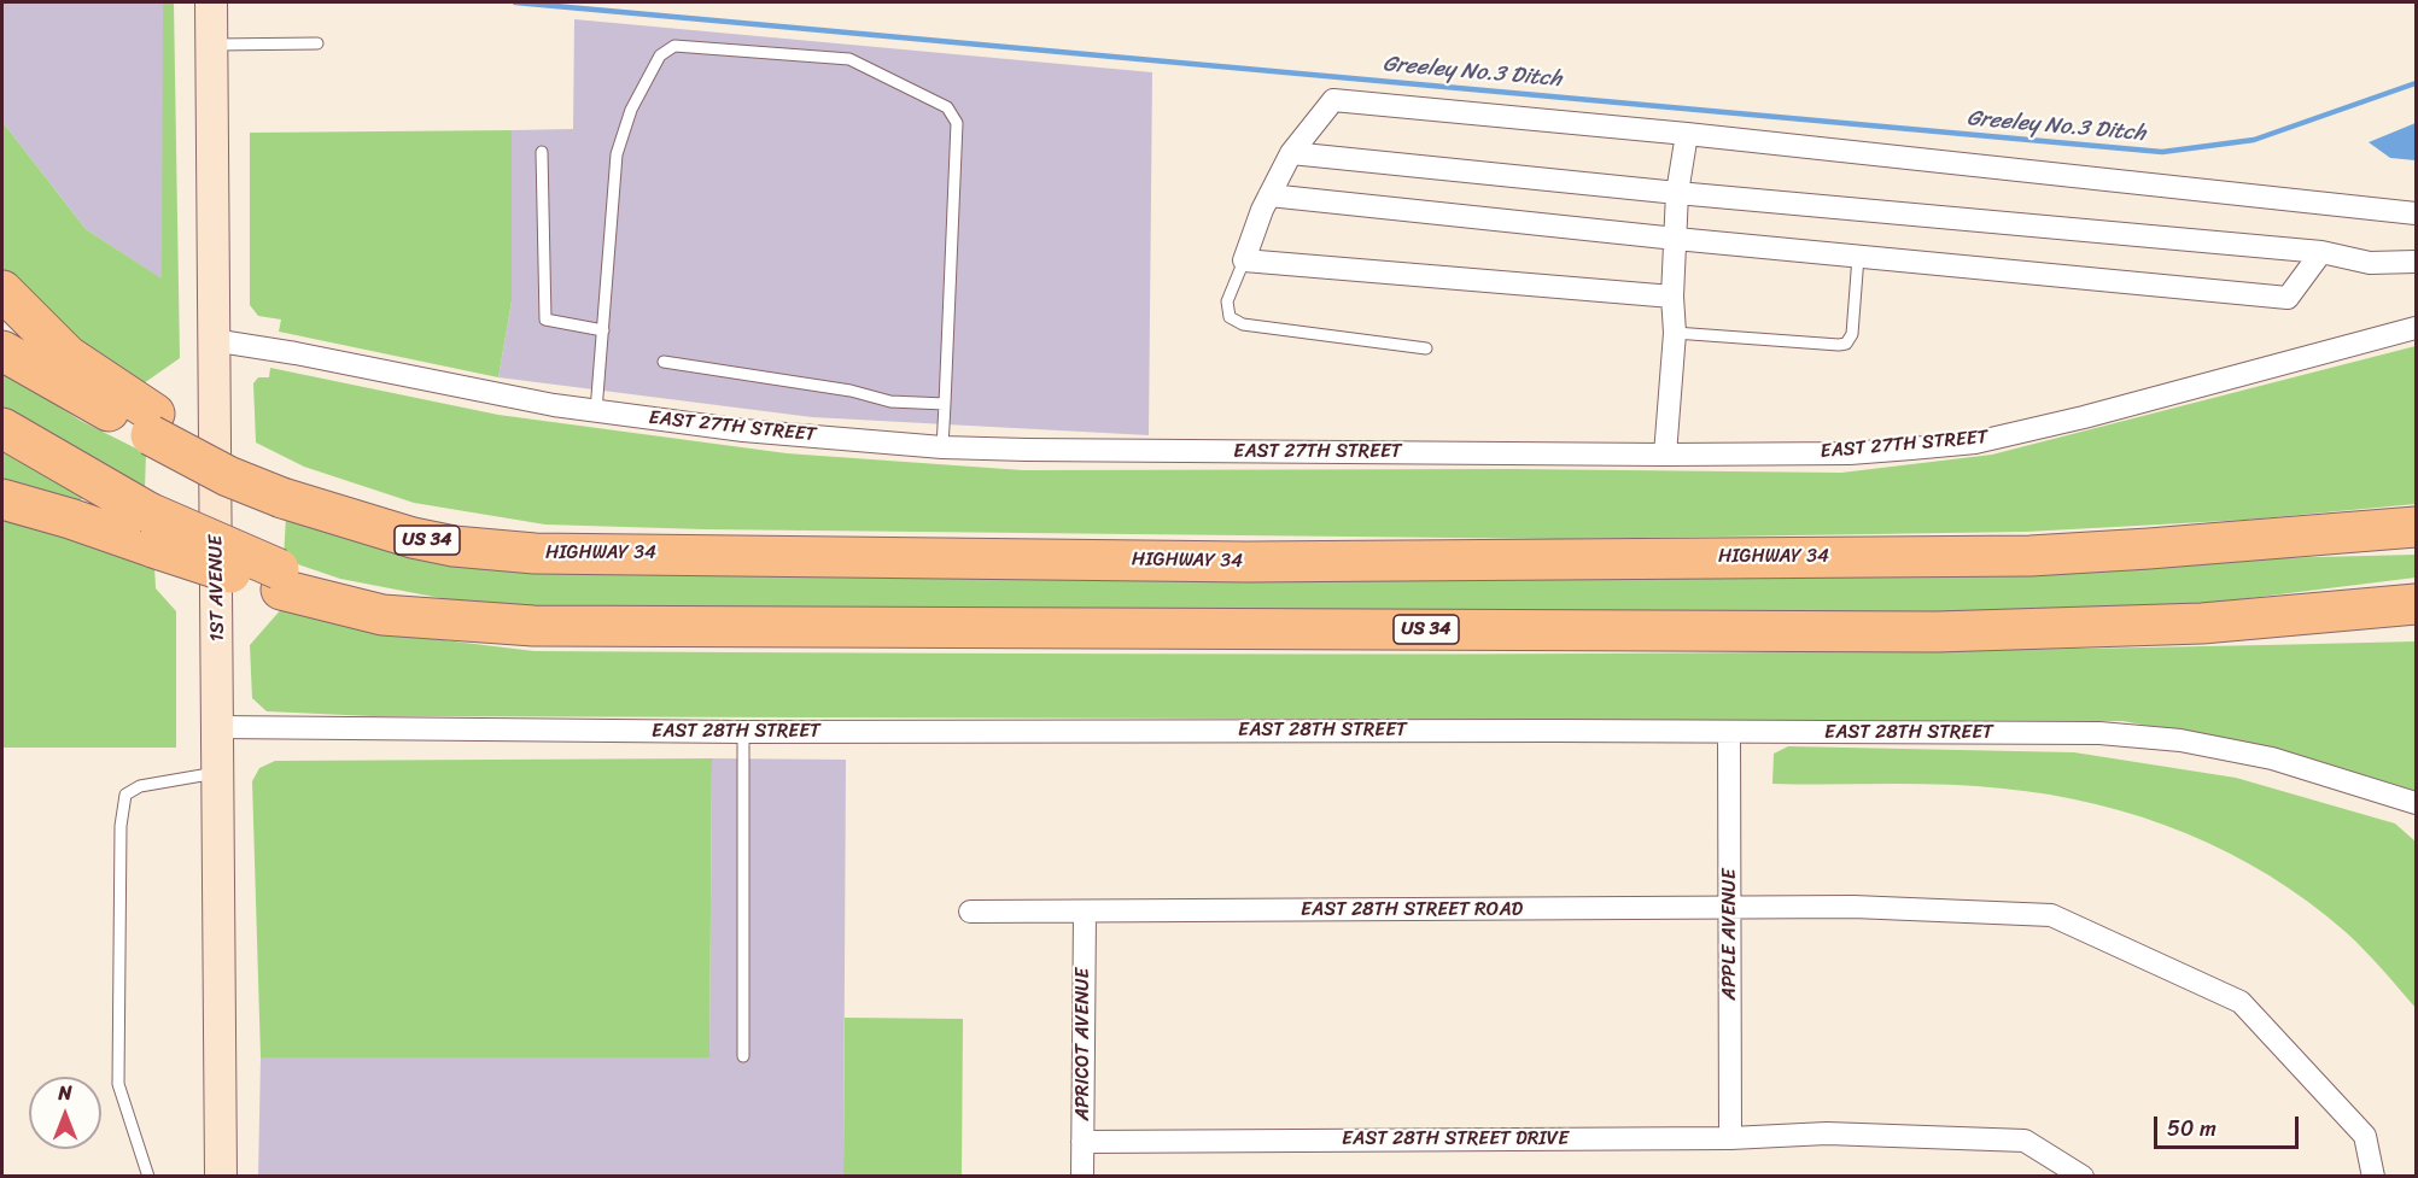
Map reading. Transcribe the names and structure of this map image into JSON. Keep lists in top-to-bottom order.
{
  "streets": {
    "highway": ["US 34", "HIGHWAY 34"],
    "main road": ["1ST AVENUE"],
    "street": [
      "EAST 27TH STREET",
      "EAST 28TH STREET",
      "EAST 28TH STREET ROAD",
      "APPLE AVENUE",
      "APRICOT AVENUE",
      "EAST 28TH STREET DRIVE"
    ]
  },
  "crossings": [
    ["EAST 27TH STREET", "1ST AVENUE"],
    ["1ST AVENUE", "EAST 28TH STREET"],
    ["EAST 28TH STREET", "APPLE AVENUE"],
    ["EAST 28TH STREET ROAD", "APPLE AVENUE"],
    ["EAST 28TH STREET ROAD", "APRICOT AVENUE"],
    ["APPLE AVENUE", "EAST 28TH STREET DRIVE"],
    ["APRICOT AVENUE", "EAST 28TH STREET DRIVE"]
  ],
  "water": ["Greeley No.3 Ditch"],
  "scale_bar": "50 m",
  "north": "top"
}
